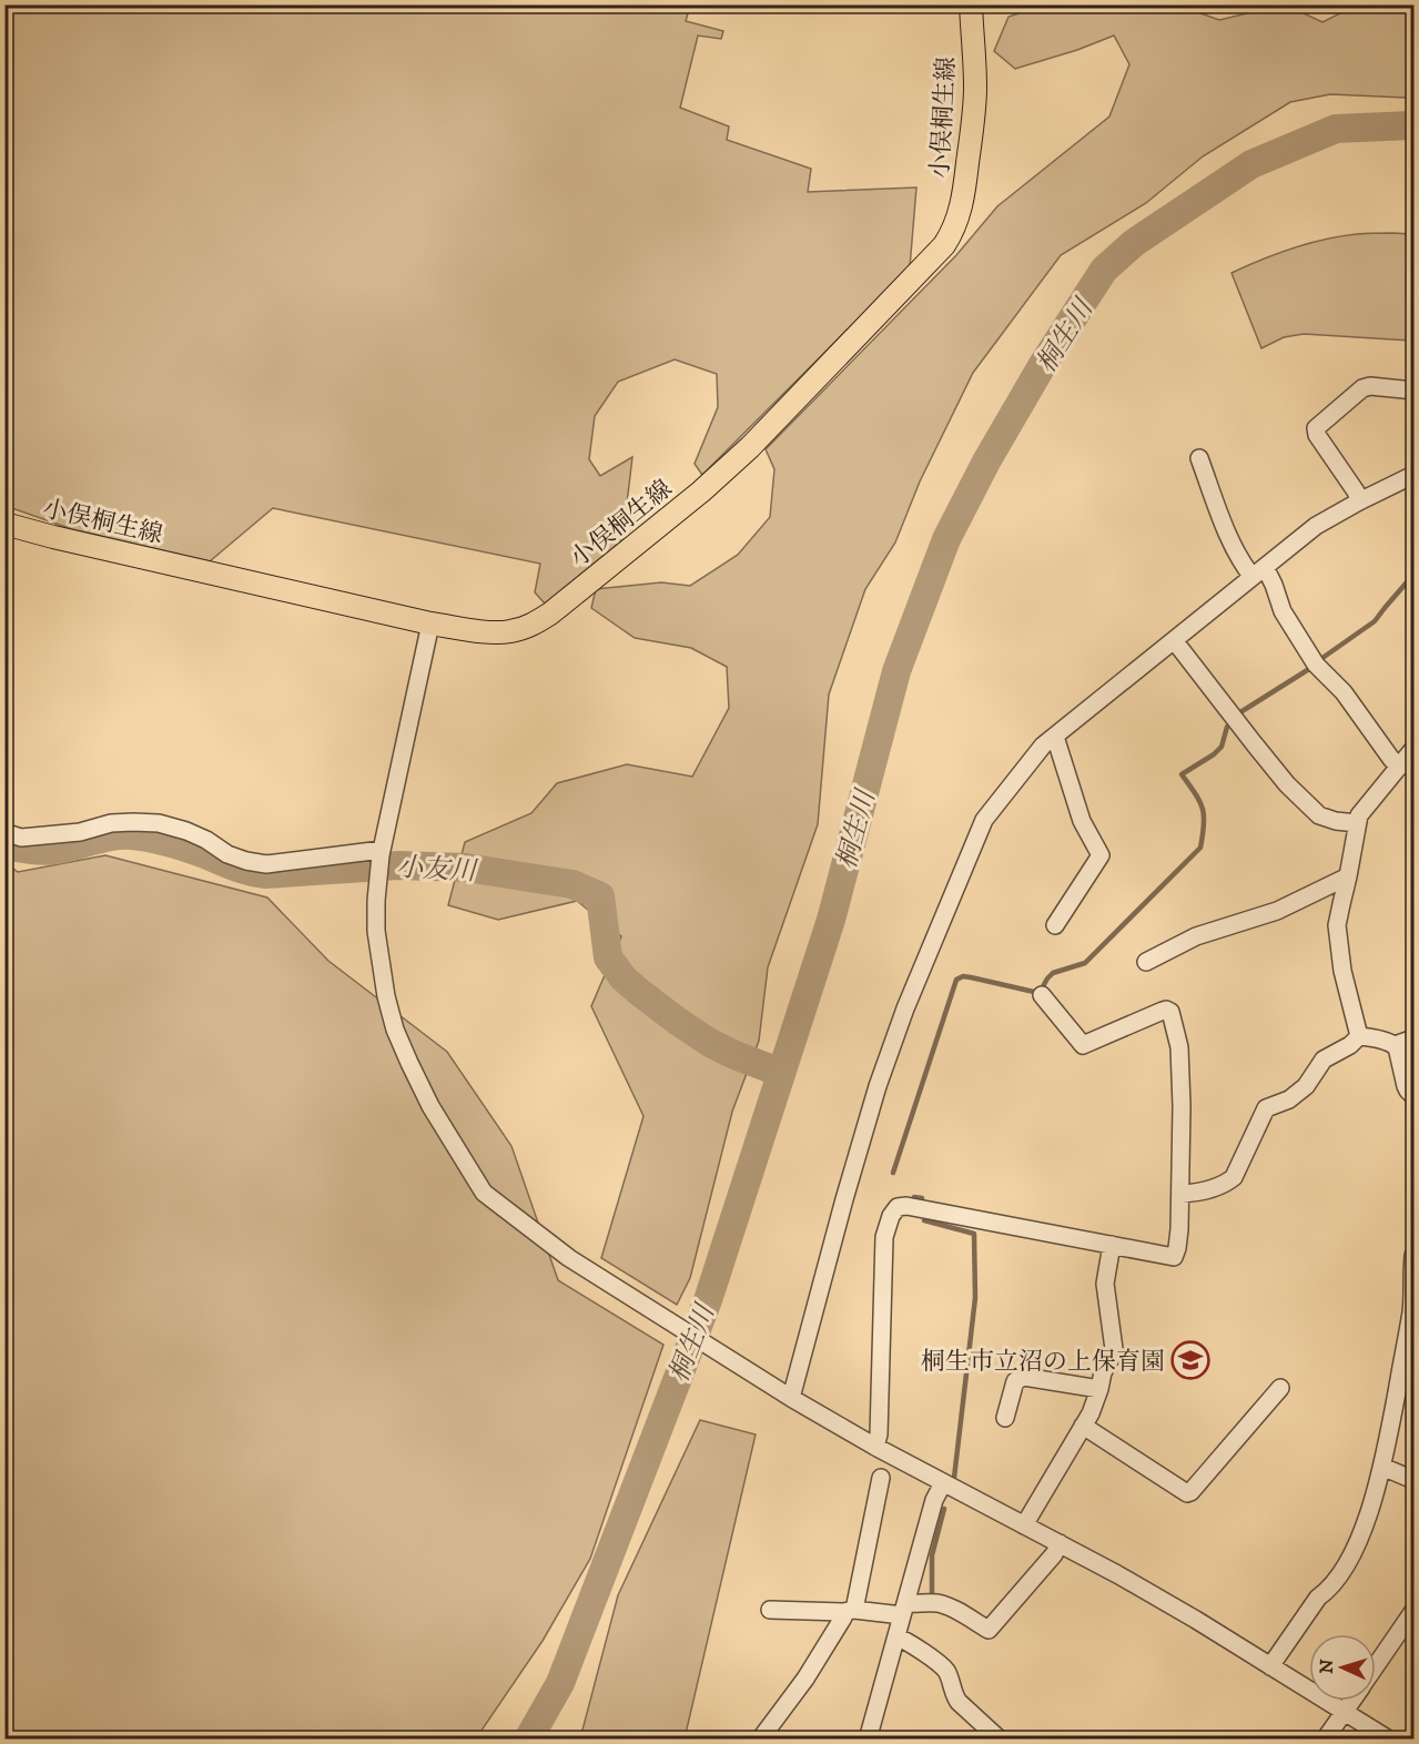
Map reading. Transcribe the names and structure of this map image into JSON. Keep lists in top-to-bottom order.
{
  "streets": {
    "main road": ["小俣桐生線"]
  },
  "water": ["桐生川", "小友川"],
  "places": {
    "school or university": ["桐生市立沼の上保育園"]
  },
  "north": "left"
}
